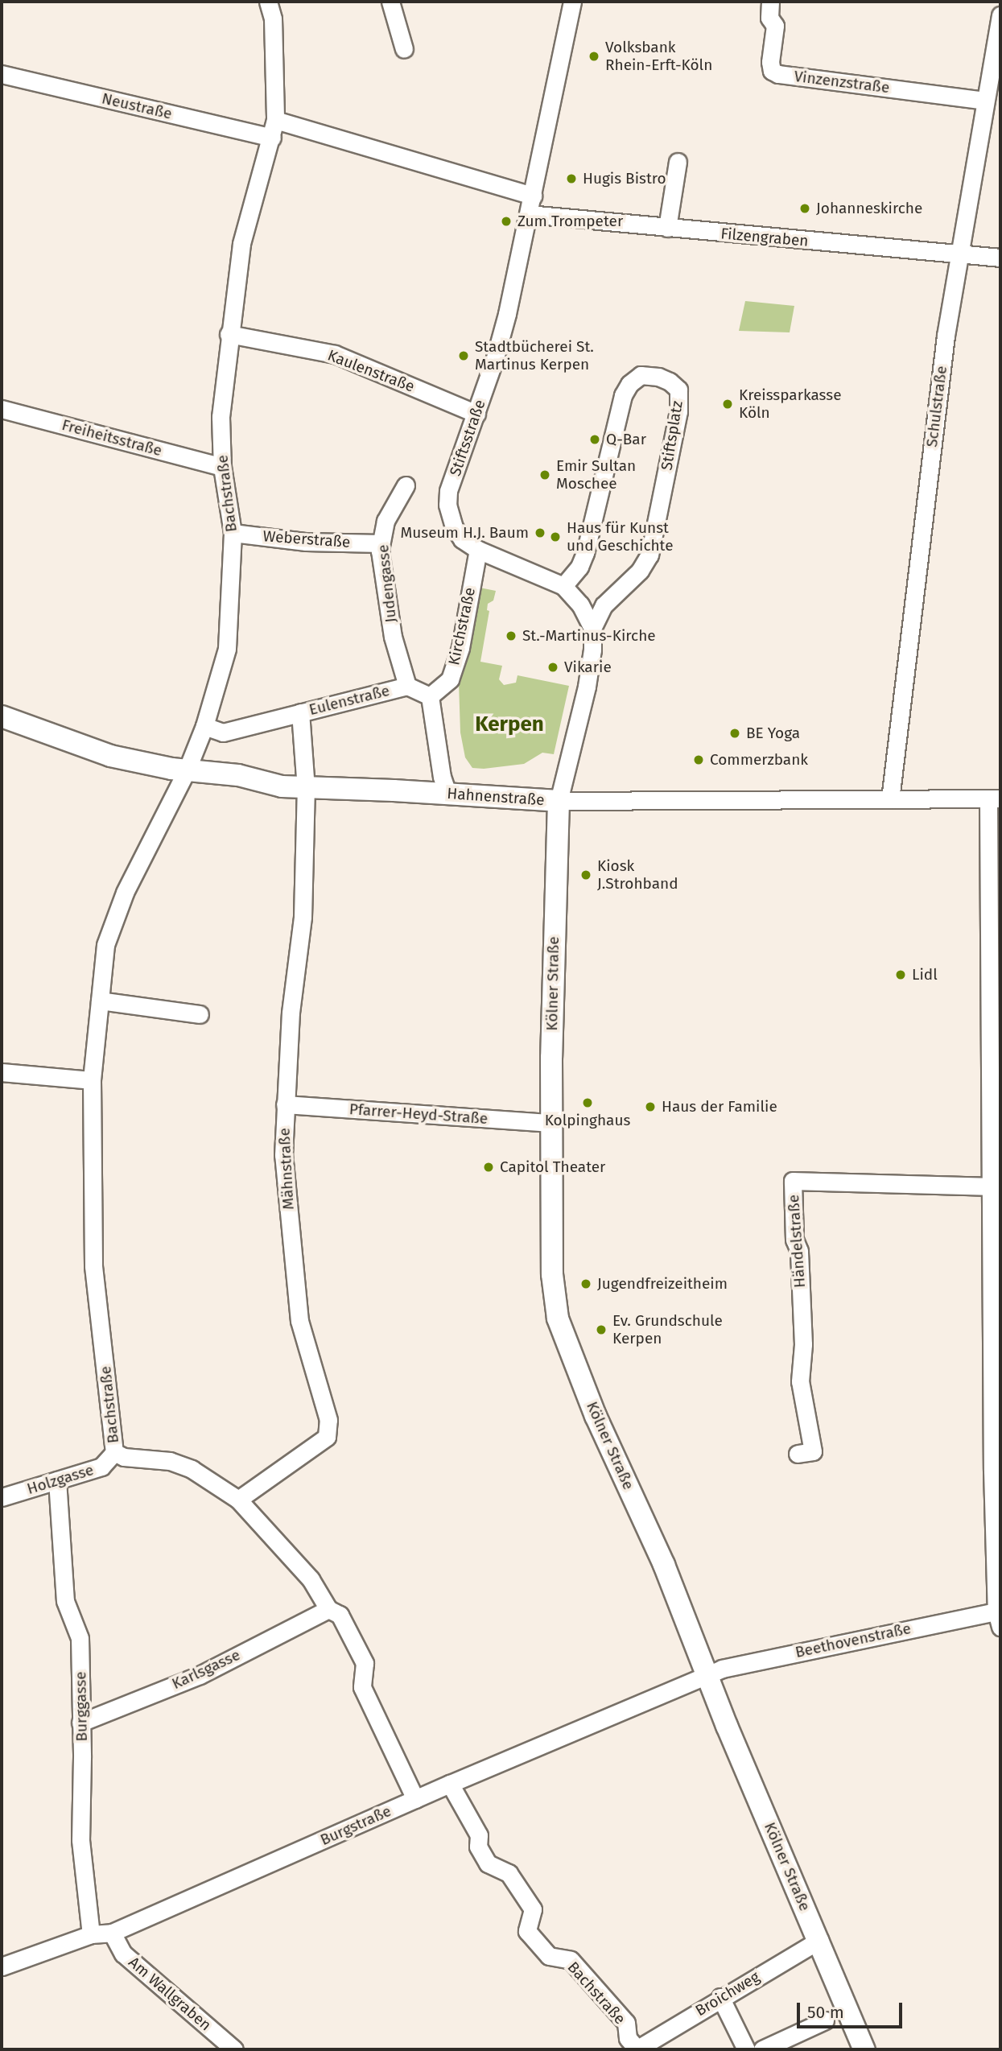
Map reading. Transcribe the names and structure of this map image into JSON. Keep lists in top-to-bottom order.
{
  "streets": {
    "main road": ["Hahnenstraße", "Kölner Straße"],
    "street": [
      "Vinzenzstraße",
      "Neustraße",
      "Filzengraben",
      "Kaulenstraße",
      "Schulstraße",
      "Stiftsplatz",
      "Freiheitsstraße",
      "Stiftsstraße",
      "Bachstraße",
      "Weberstraße",
      "Judengasse",
      "Kirchstraße",
      "Eulenstraße",
      "Pfarrer-Heyd-Straße",
      "Mähnstraße",
      "Händelstraße",
      "Holzgasse",
      "Beethovenstraße",
      "Karlsgasse",
      "Burggasse",
      "Burgstraße",
      "Am Wallgraben",
      "Broichweg"
    ]
  },
  "crossings": [
    ["Vinzenzstraße", "Schulstraße"],
    ["Neustraße", "Bachstraße"],
    ["Filzengraben", "Schulstraße"],
    ["Filzengraben", "Stiftsstraße"],
    ["Kaulenstraße", "Stiftsstraße"],
    ["Kaulenstraße", "Bachstraße"],
    ["Schulstraße", "Hahnenstraße"],
    ["Stiftsplatz", "Stiftsstraße"],
    ["Freiheitsstraße", "Bachstraße"],
    ["Stiftsstraße", "Kirchstraße"],
    ["Stiftsstraße", "Hahnenstraße"],
    ["Stiftsstraße", "Kölner Straße"],
    ["Bachstraße", "Weberstraße"],
    ["Bachstraße", "Eulenstraße"],
    ["Bachstraße", "Hahnenstraße"],
    ["Bachstraße", "Mähnstraße"],
    ["Bachstraße", "Holzgasse"],
    ["Bachstraße", "Karlsgasse"],
    ["Bachstraße", "Burgstraße"],
    ["Bachstraße", "Broichweg"],
    ["Weberstraße", "Judengasse"],
    ["Judengasse", "Eulenstraße"],
    ["Kirchstraße", "Eulenstraße"],
    ["Eulenstraße", "Hahnenstraße"],
    ["Eulenstraße", "Mähnstraße"],
    ["Hahnenstraße", "Kölner Straße"],
    ["Hahnenstraße", "Mähnstraße"],
    ["Kölner Straße", "Pfarrer-Heyd-Straße"],
    ["Kölner Straße", "Beethovenstraße"],
    ["Kölner Straße", "Burgstraße"],
    ["Kölner Straße", "Broichweg"],
    ["Pfarrer-Heyd-Straße", "Mähnstraße"],
    ["Holzgasse", "Burggasse"],
    ["Beethovenstraße", "Burgstraße"],
    ["Karlsgasse", "Burggasse"],
    ["Burggasse", "Burgstraße"],
    ["Burgstraße", "Am Wallgraben"]
  ],
  "districts": ["Kerpen"],
  "places": [
    "Volksbank Rhein-Erft-Köln",
    "Hugis Bistro",
    "Johanneskirche",
    "Zum Trompeter",
    "Stadtbücherei St. Martinus Kerpen",
    "Kreissparkasse Köln",
    "Q-Bar",
    "Emir Sultan Moschee",
    "Museum H.J. Baum",
    "Haus für Kunst und Geschichte",
    "St.-Martinus-Kirche",
    "Vikarie",
    "BE Yoga",
    "Commerzbank",
    "Kiosk J.Strohband",
    "Lidl",
    "Kolpinghaus",
    "Haus der Familie",
    "Capitol Theater",
    "Jugendfreizeitheim",
    "Ev. Grundschule Kerpen"
  ],
  "scale_bar": "50 m"
}
